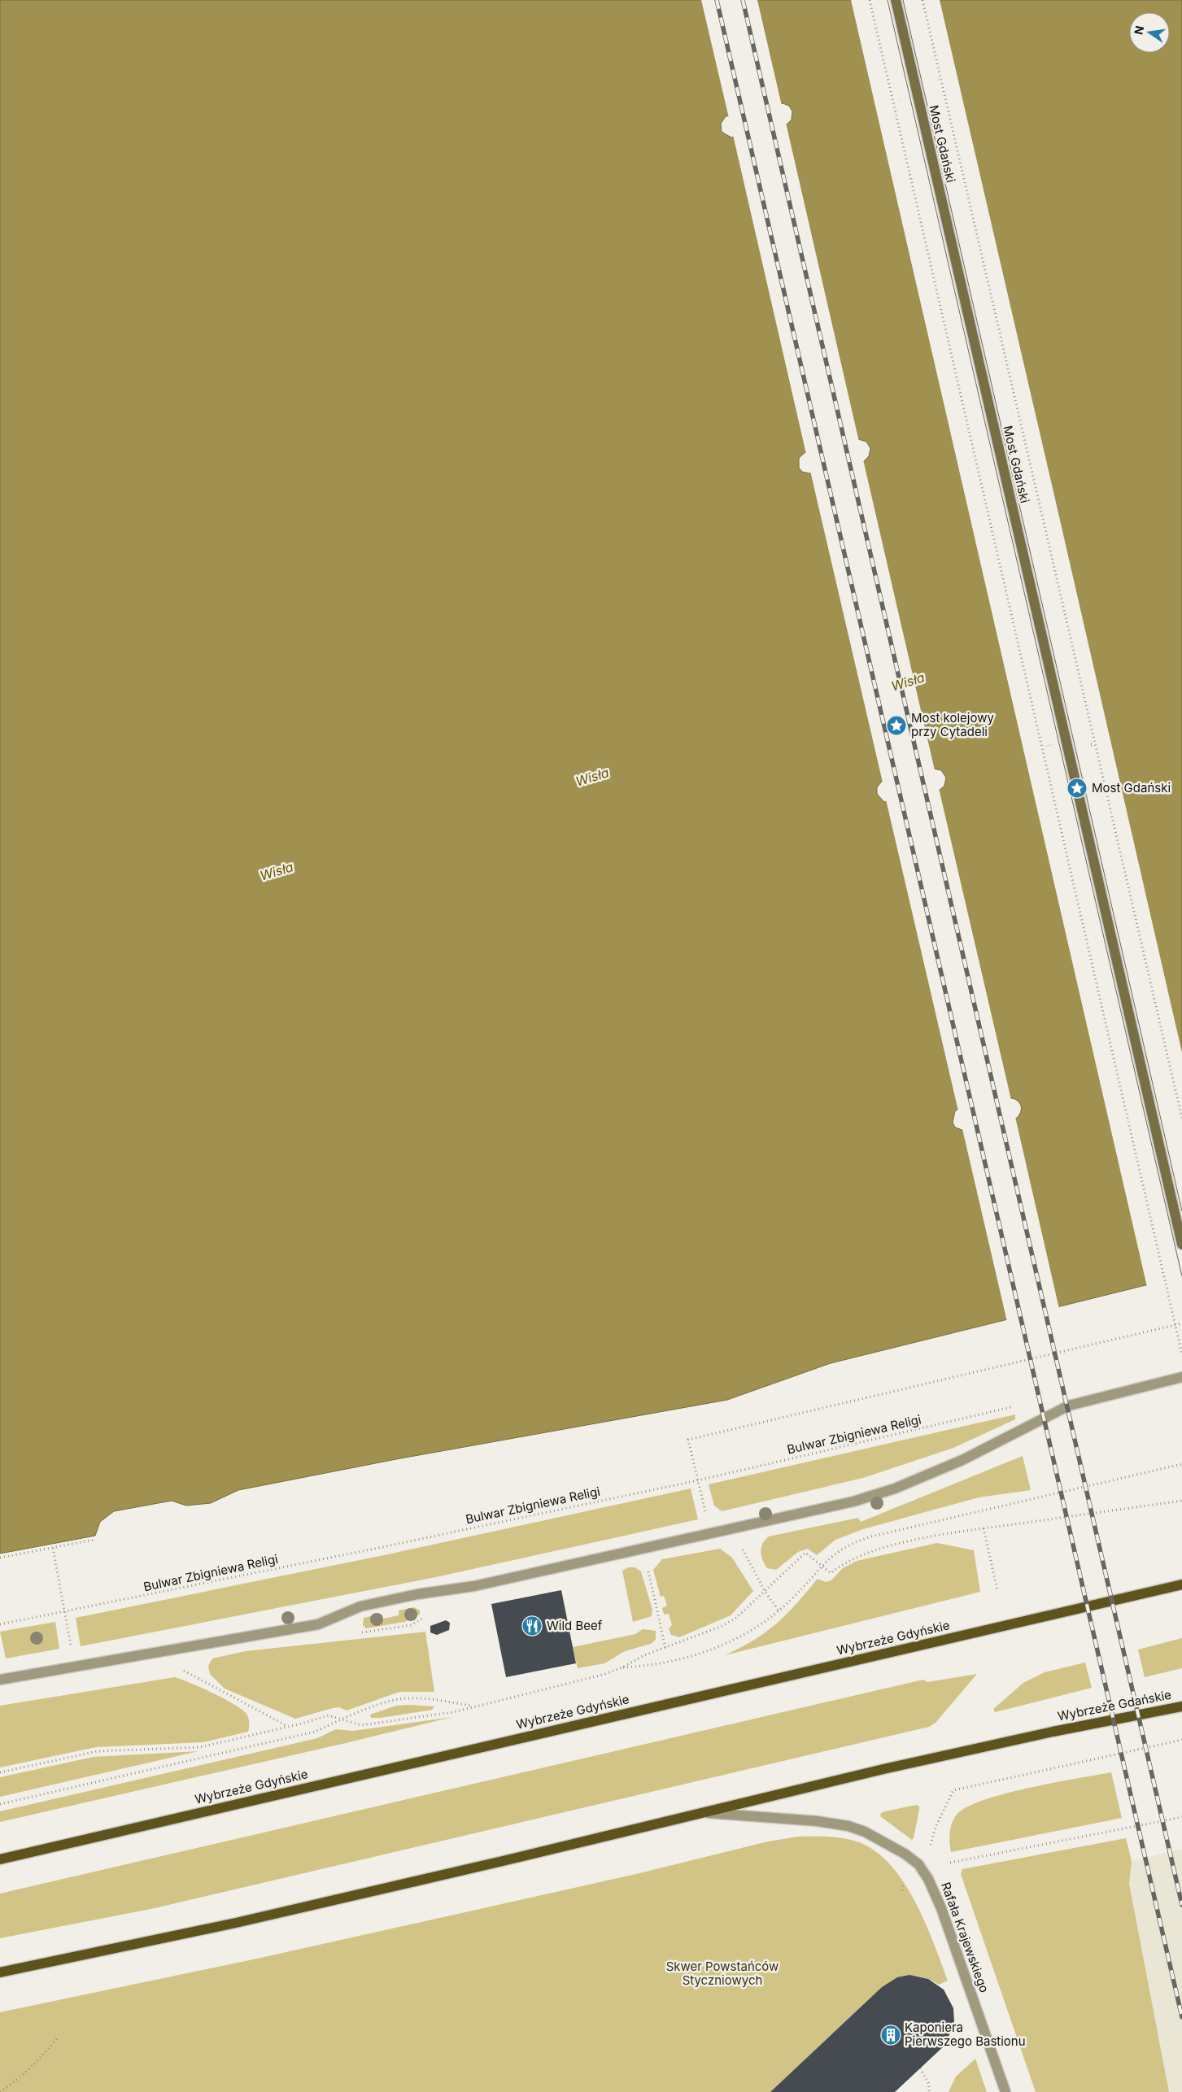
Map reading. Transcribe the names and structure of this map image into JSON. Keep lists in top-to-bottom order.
{
  "streets": {
    "main road": ["Most Gdański", "Wybrzeże Gdyńskie", "Wybrzeże Gdańskie"],
    "street": ["Rafała Krajewskiego"],
    "path": ["Bulwar Zbigniewa Religi"]
  },
  "crossings": [
    ["Wybrzeże Gdańskie", "Rafała Krajewskiego"]
  ],
  "water": ["Wisła"],
  "parks": ["Skwer Powstańców Styczniowych"],
  "places": {
    "place": ["Most kolejowy przy Cytadeli", "Most Gdański"],
    "restaurant": ["Wild Beef"],
    "building": ["Kaponiera Pierwszego Bastionu"]
  },
  "north": "left"
}
